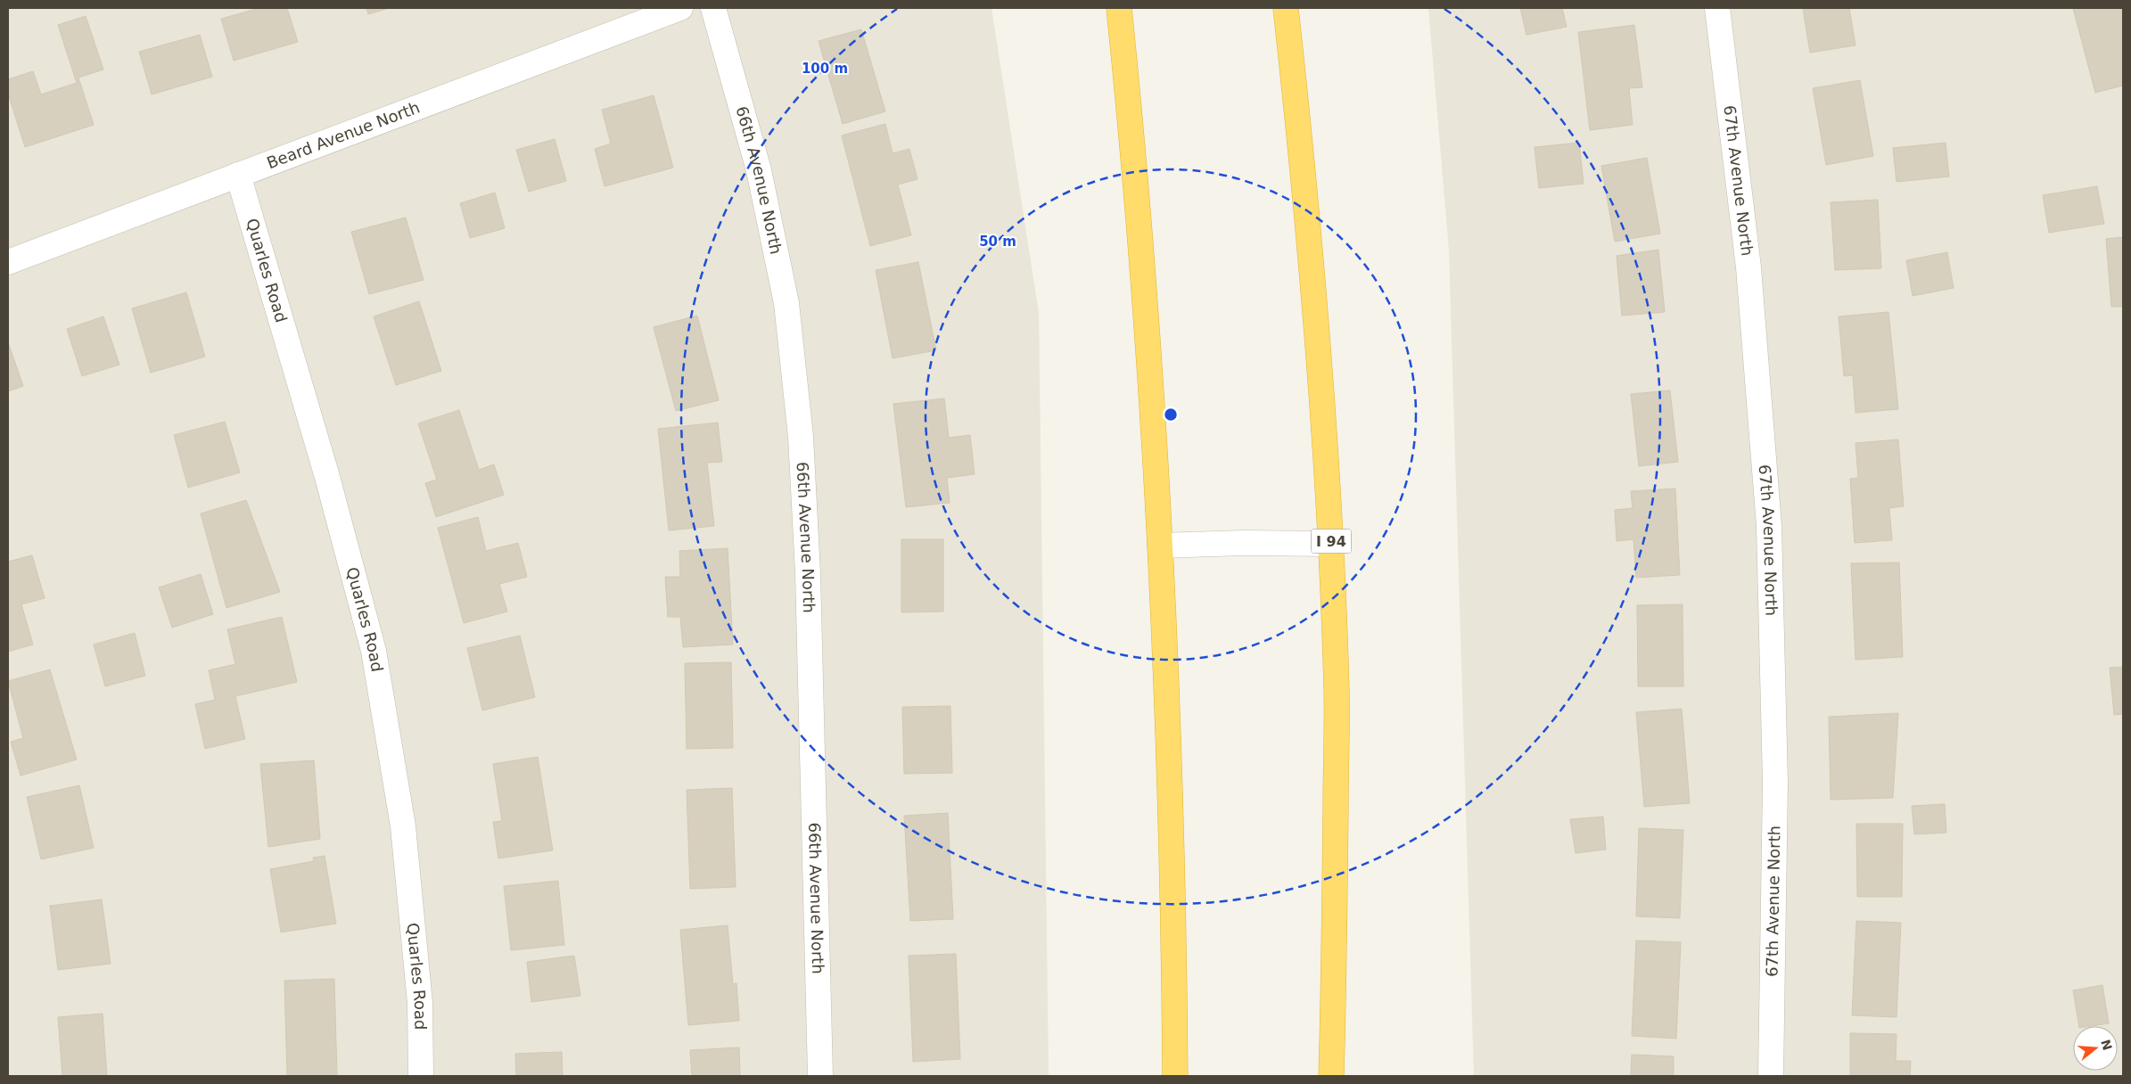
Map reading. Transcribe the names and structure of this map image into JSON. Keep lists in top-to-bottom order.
{
  "streets": {
    "highway": ["I 94"],
    "street": [
      "Beard Avenue North",
      "66th Avenue North",
      "67th Avenue North",
      "Quarles Road"
    ]
  },
  "crossings": [
    ["Beard Avenue North", "Quarles Road"]
  ],
  "north": "right",
  "rings": ["100 m", "50 m"]
}
